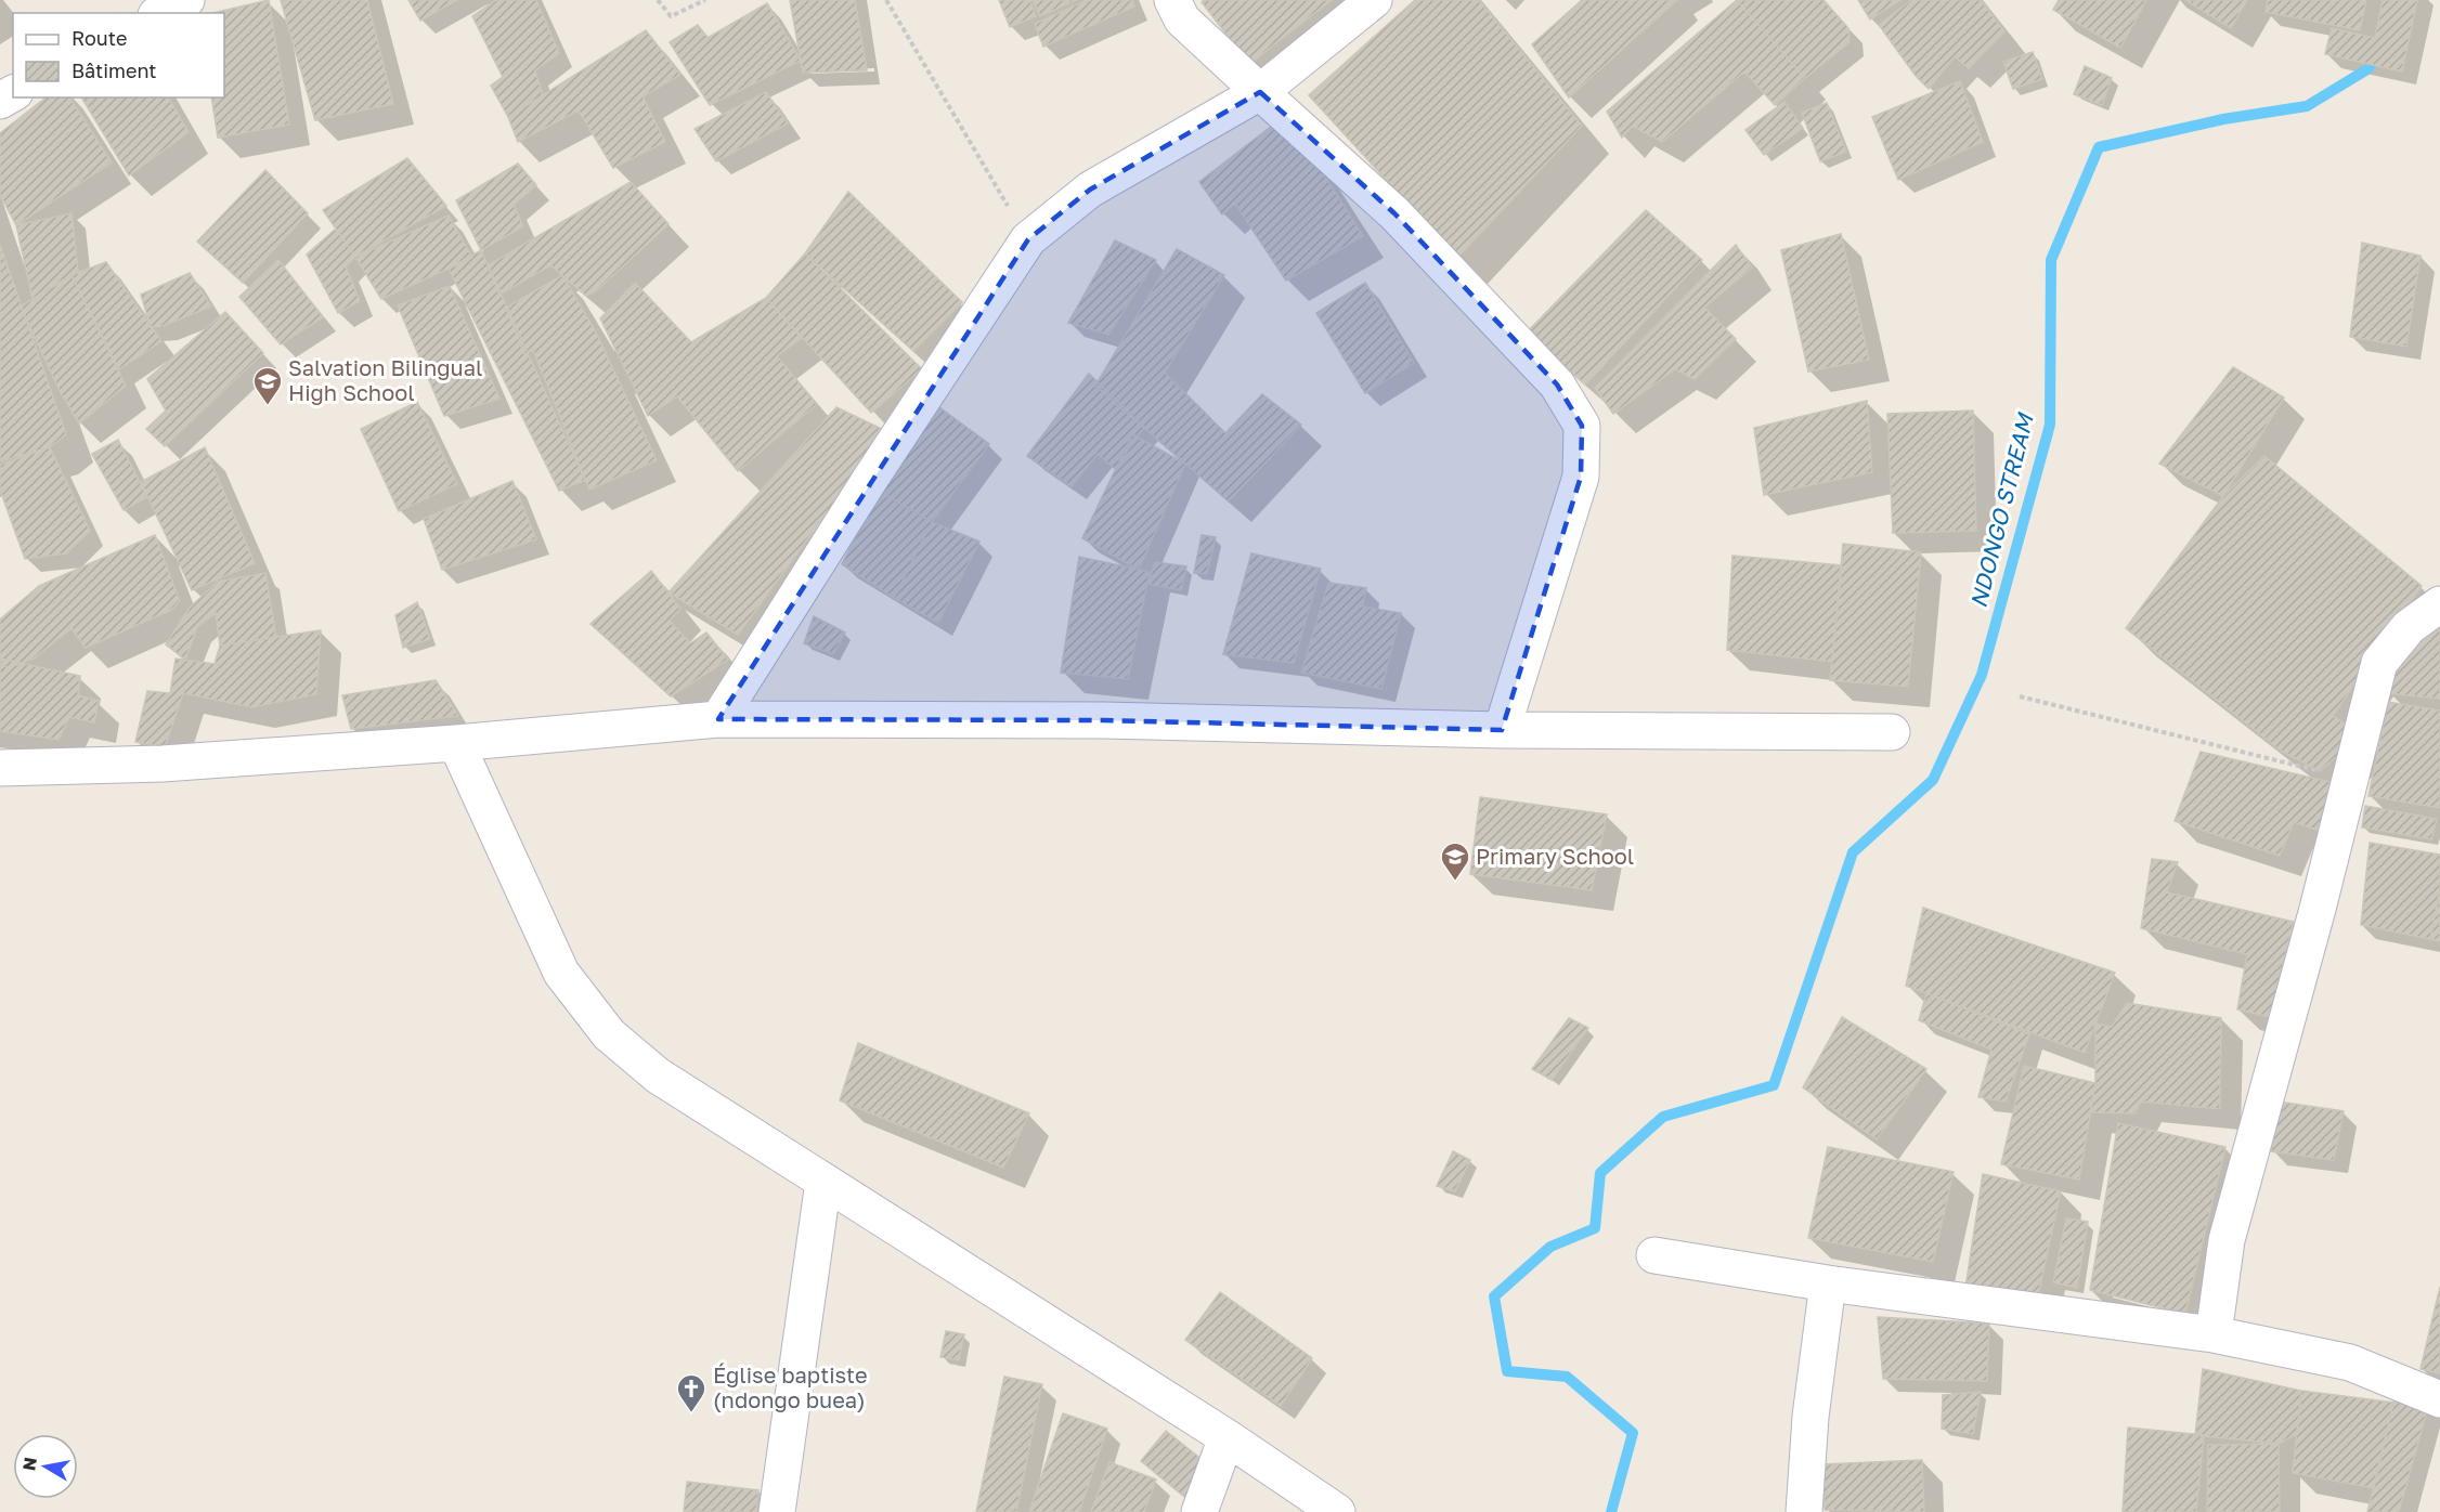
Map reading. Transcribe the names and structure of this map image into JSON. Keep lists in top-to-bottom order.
{
  "water": ["NDONGO STREAM"],
  "places": {
    "school or university": ["Salvation Bilingual High School", "Primary School"],
    "church": ["Église baptiste (ndongo buea)"]
  },
  "legend": ["Route", "Bâtiment"],
  "north": "left"
}
